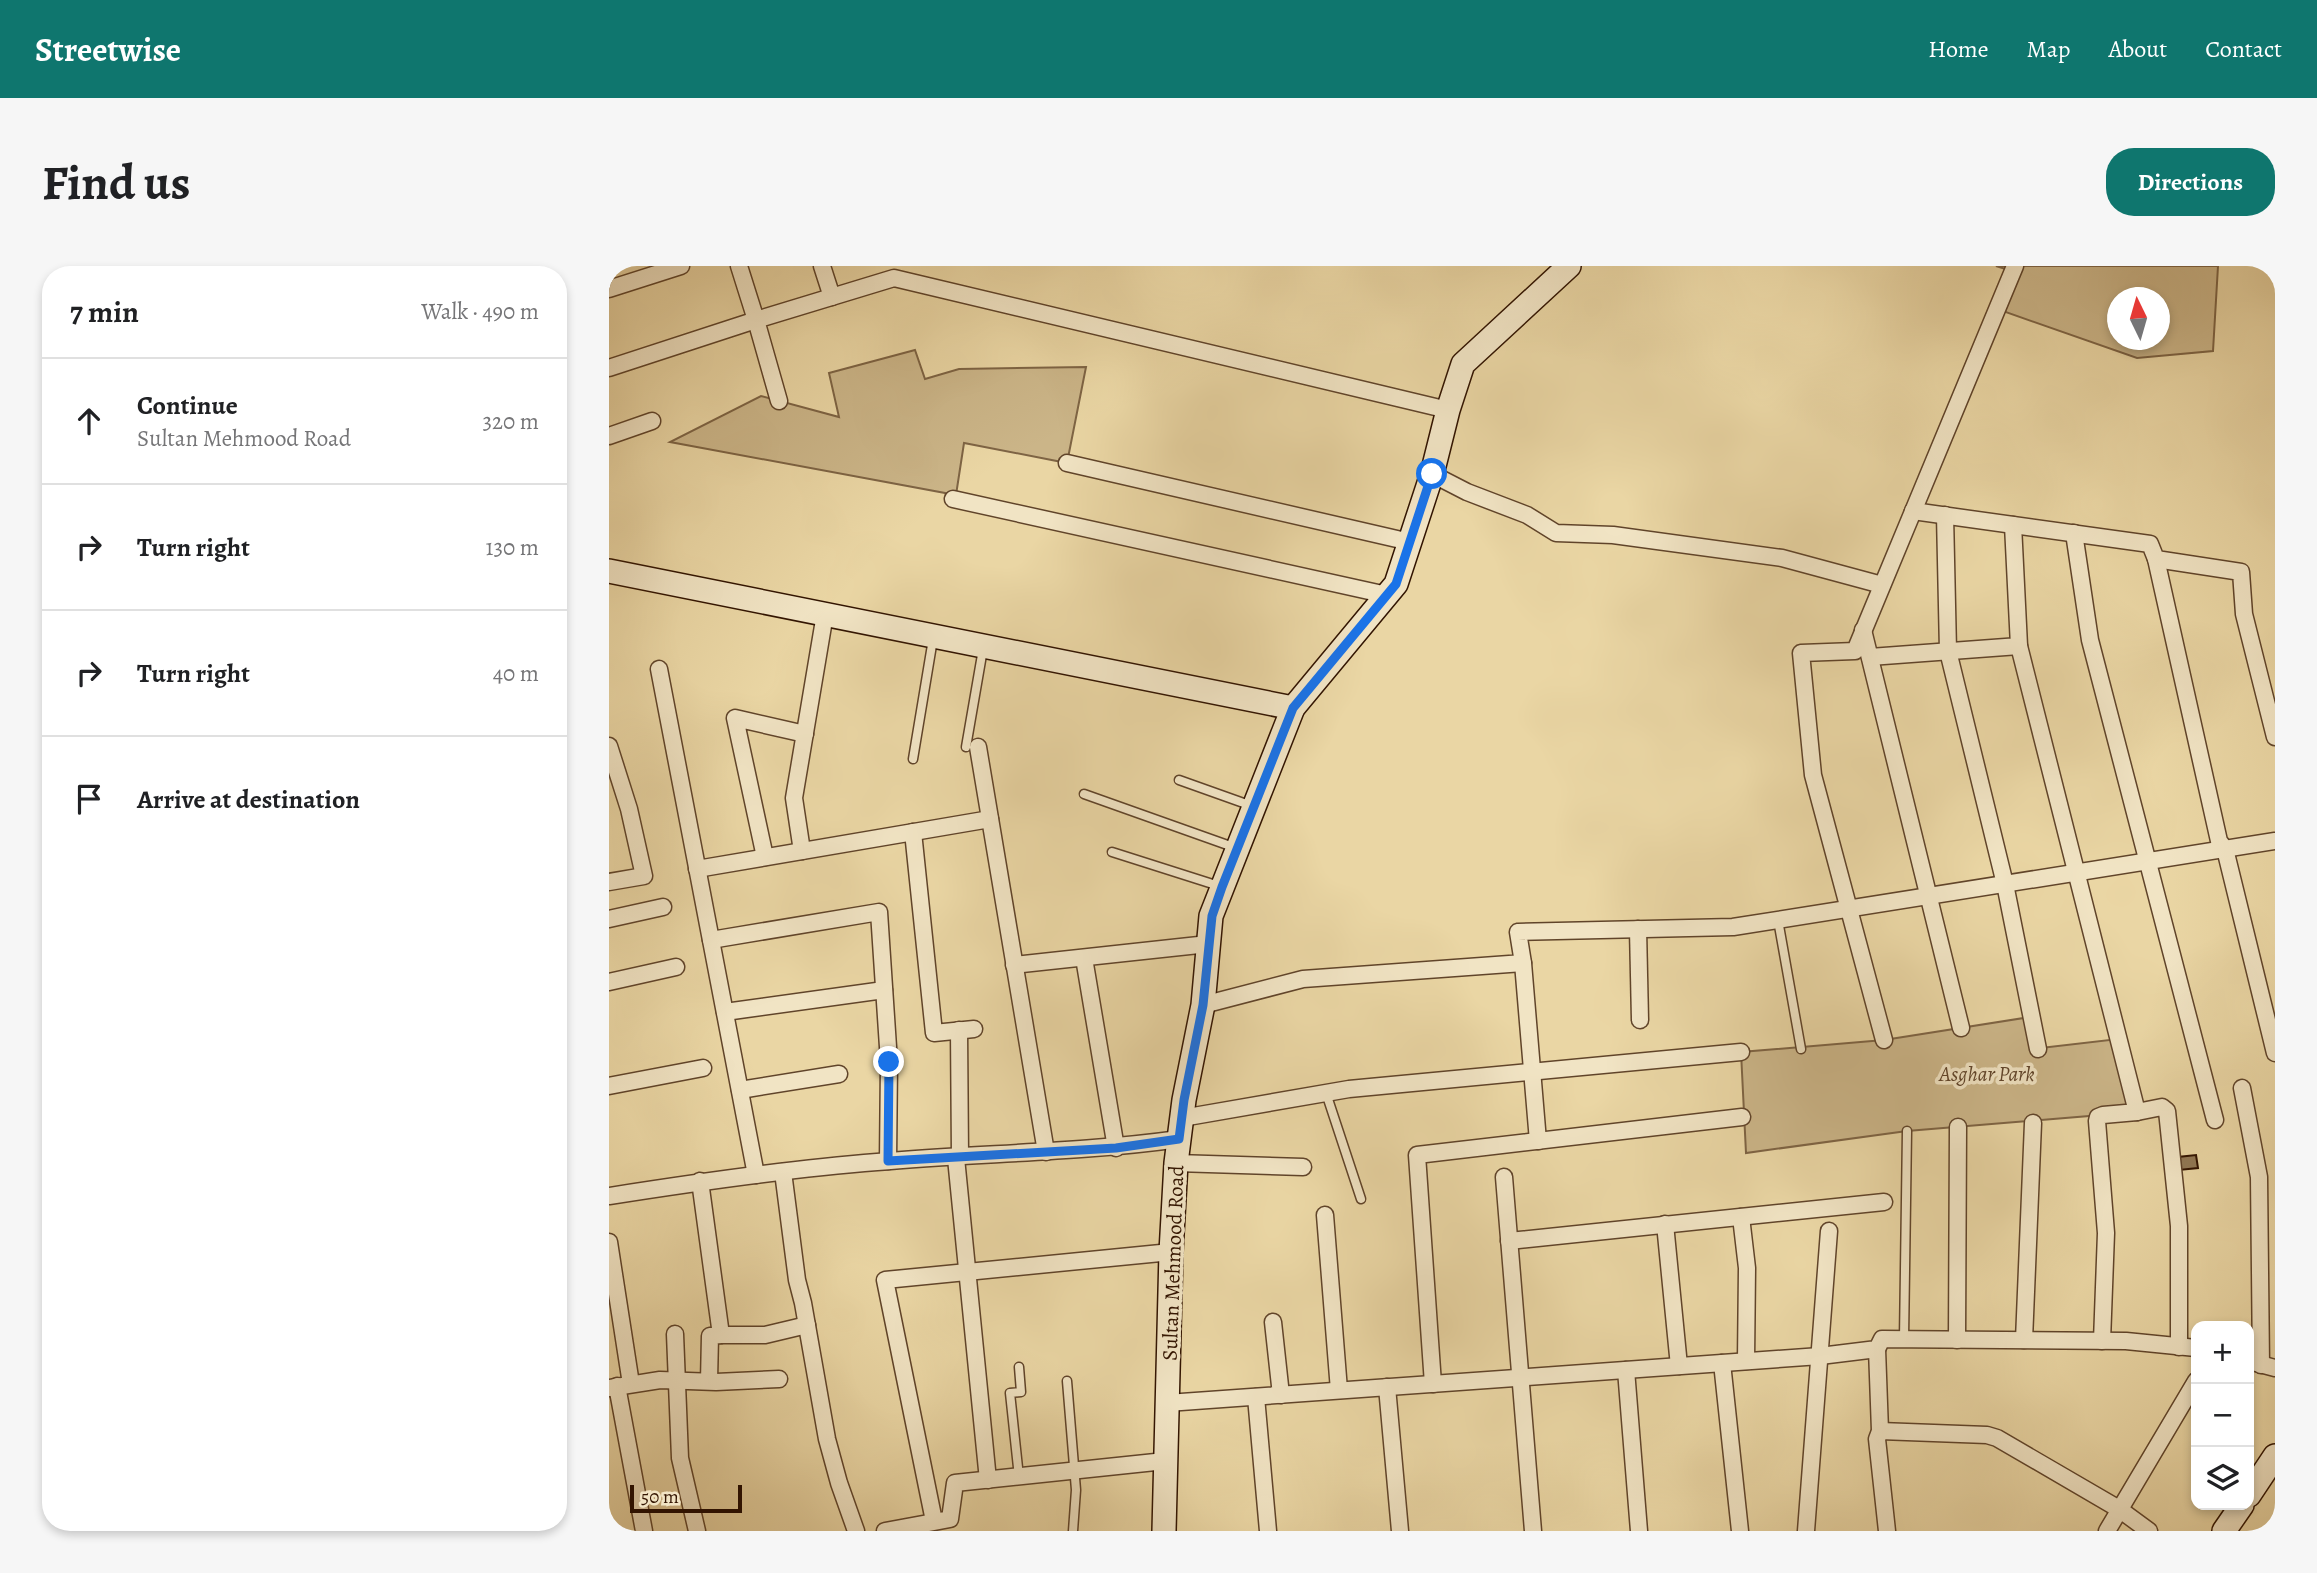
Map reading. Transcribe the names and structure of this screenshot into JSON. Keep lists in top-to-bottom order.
{
  "streets": {
    "street": ["Sultan Mehmood Road"]
  },
  "parks": ["Asghar Park"],
  "scale_bar": "50 m",
  "north": "top",
  "page": {
    "header": "Streetwise",
    "nav": [
      "Home",
      "Map",
      "About",
      "Contact"
    ],
    "buttons": "Directions",
    "title": "Find us",
    "heading": ["7 min", "Walk · 490 m"],
    "list": [
      ["Continue", "Sultan Mehmood Road", "320 m"],
      ["Turn right", "130 m"],
      ["Turn right", "40 m"],
      "Arrive at destination"
    ],
    "map_buttons": ["+", "−"],
    "scale": "50 m"
  }
}
